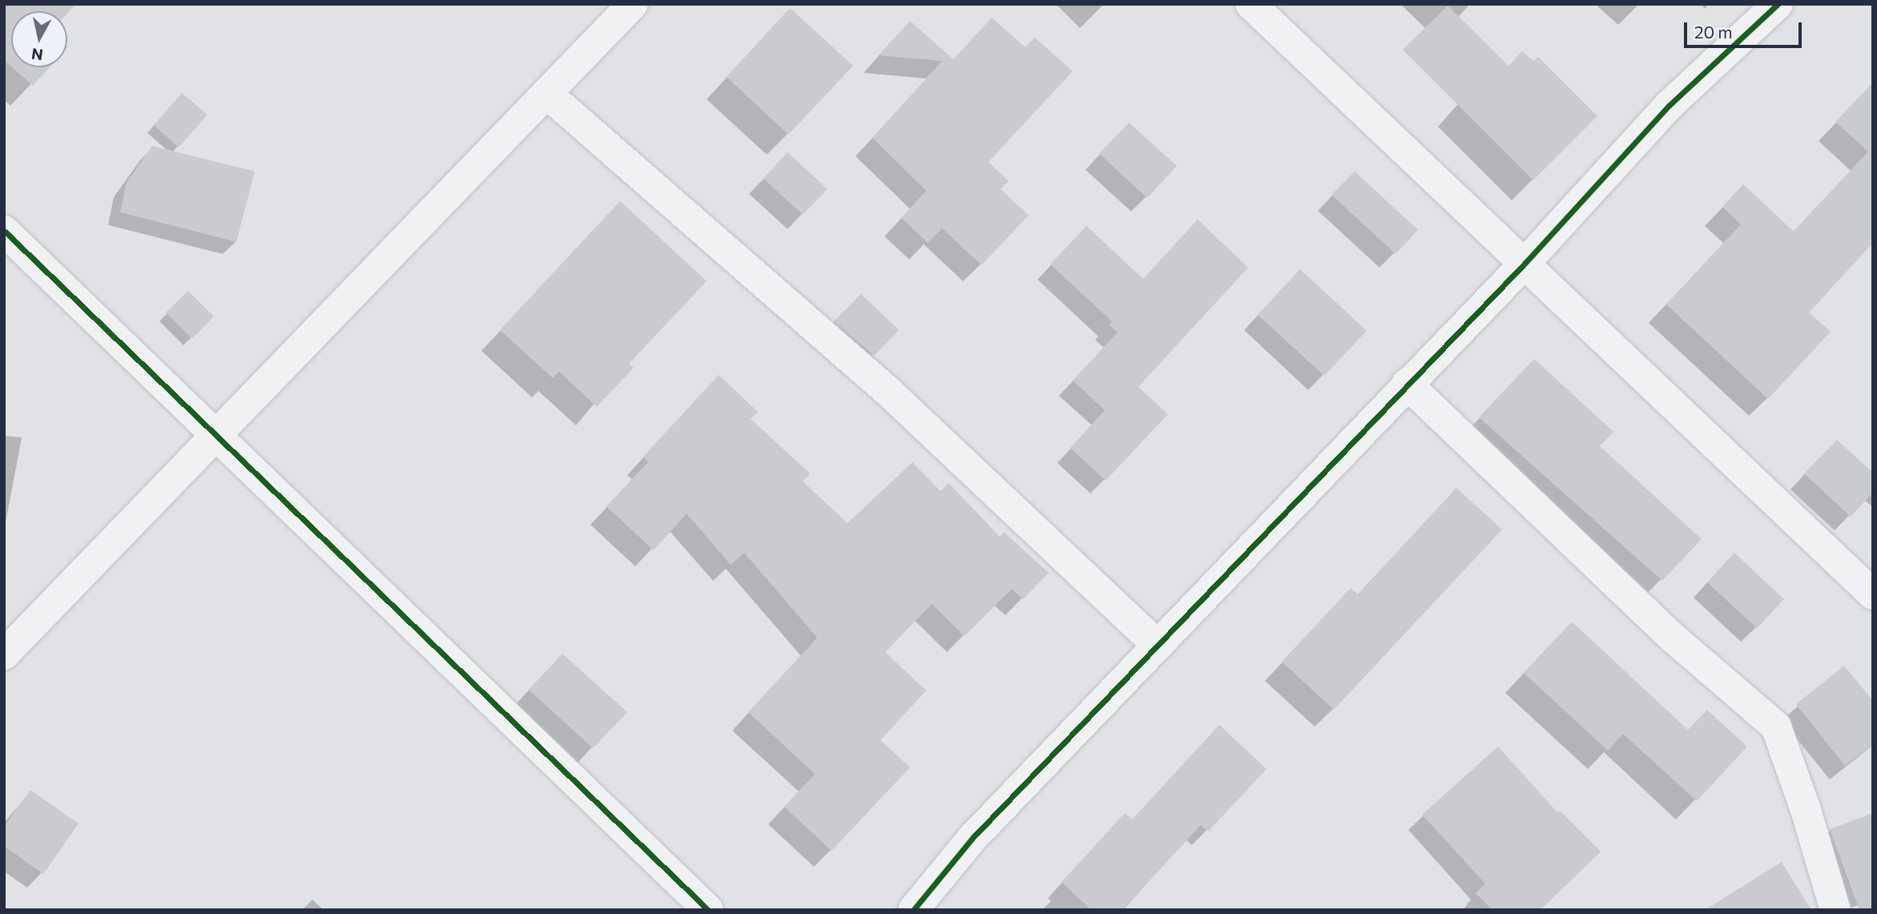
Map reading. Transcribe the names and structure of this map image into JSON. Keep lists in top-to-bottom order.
{
  "scale_bar": "20 m",
  "north": "bottom"
}
